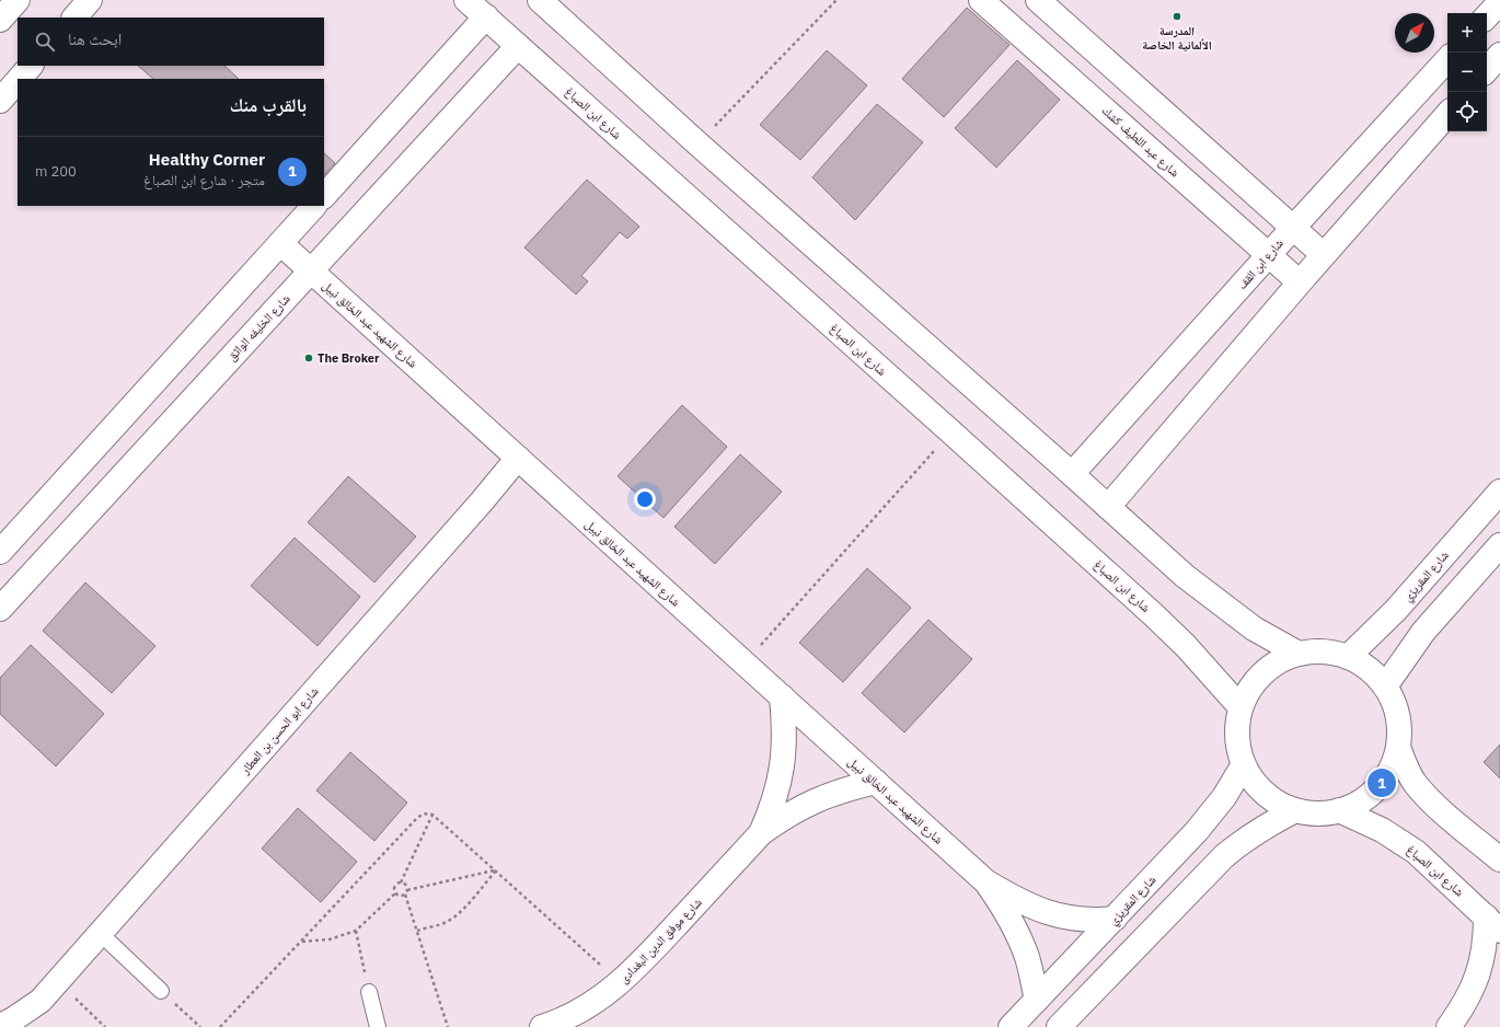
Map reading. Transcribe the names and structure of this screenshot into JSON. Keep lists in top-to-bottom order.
{
  "streets": {
    "street": [
      "شارع ابن الصباغ",
      "شارع عبد اللطيف كشك",
      "شارع ابن القف",
      "شارع الشهيد عبد الخالق نبيل",
      "شارع الخليفه الواثق",
      "شارع المقريزي",
      "شارع ابو الحسن بن العطار",
      "شارع موفق الدين البغدادى"
    ]
  },
  "crossings": [
    ["شارع ابن الصباغ", "شارع الخليفه الواثق"],
    ["شارع عبد اللطيف كشك", "شارع ابن القف"],
    ["شارع الشهيد عبد الخالق نبيل", "شارع الخليفه الواثق"],
    ["شارع الشهيد عبد الخالق نبيل", "شارع المقريزي"],
    ["شارع الشهيد عبد الخالق نبيل", "شارع ابو الحسن بن العطار"],
    ["شارع الشهيد عبد الخالق نبيل", "شارع موفق الدين البغدادى"]
  ],
  "places": ["المدرسة الألمانية الخاصة", "The Broker"],
  "north": "top right",
  "page": {
    "map_buttons": ["+", "−"],
    "search": "ابحث هنا",
    "heading": "بالقرب منك",
    "list": [
      {
        "mark": "1",
        "name": "Healthy Corner",
        "note": "متجر · شارع ابن الصباغ",
        "value": "200 m"
      }
    ],
    "pins": "1"
  }
}
